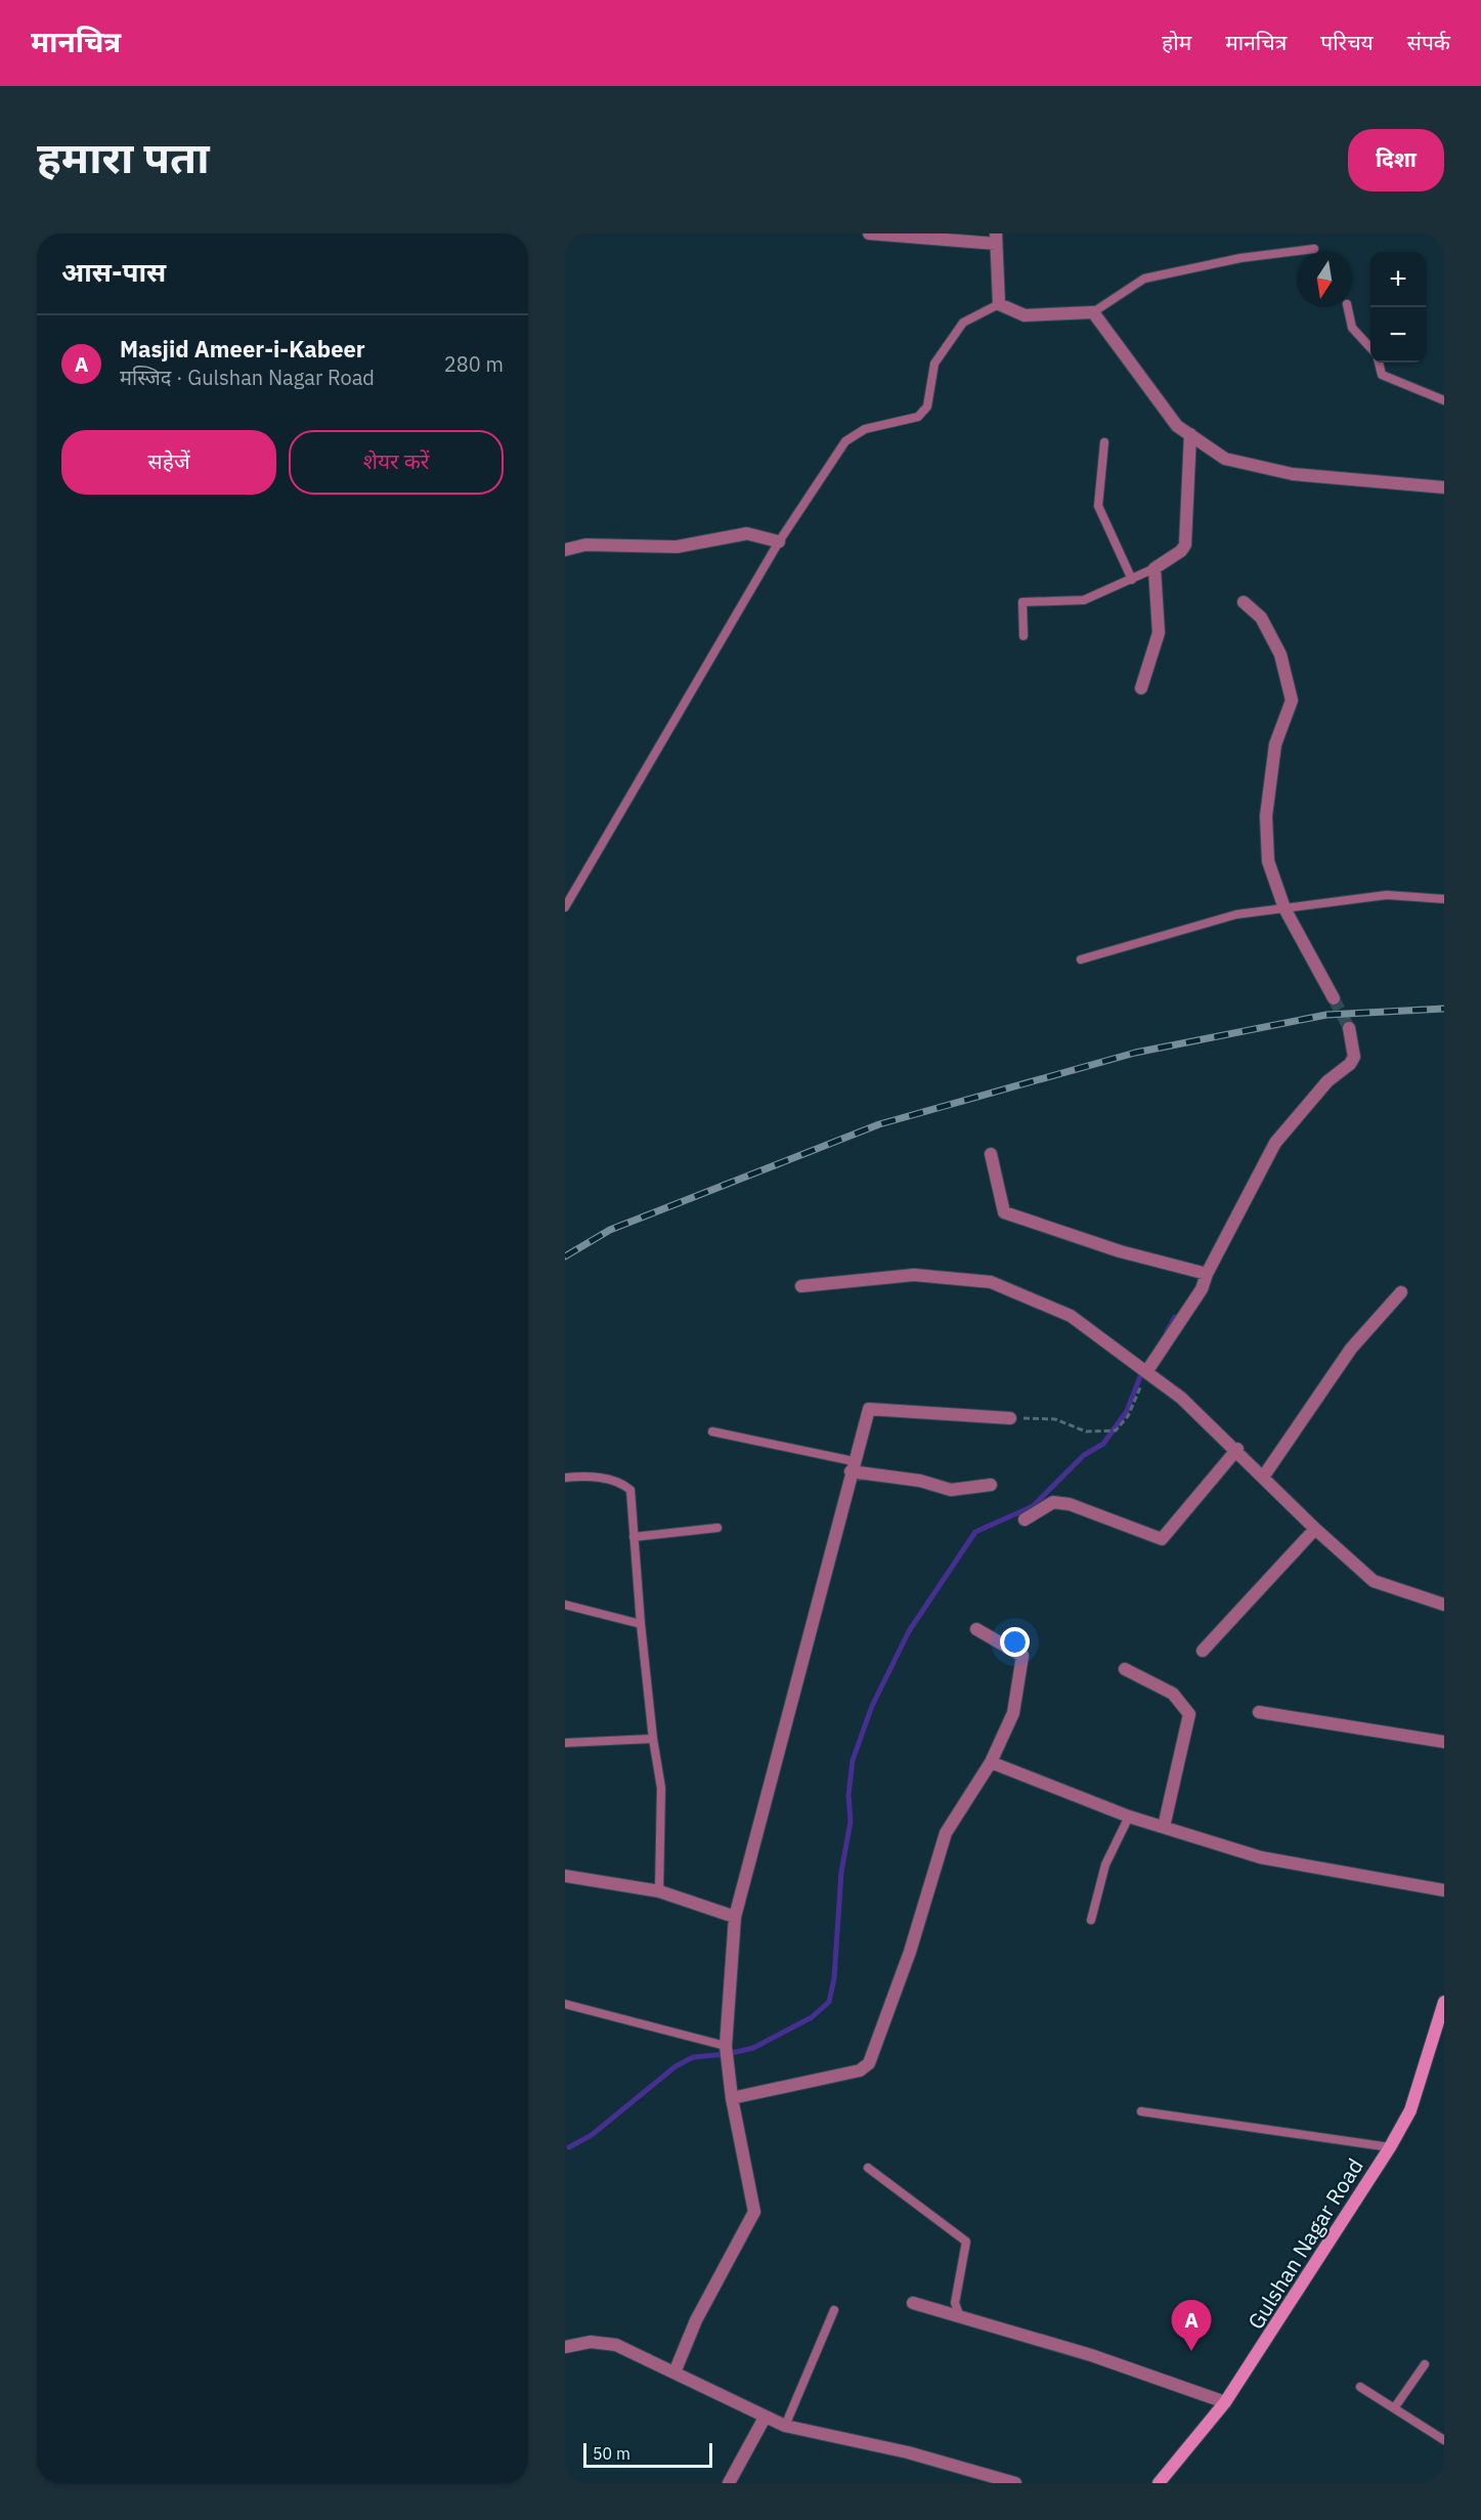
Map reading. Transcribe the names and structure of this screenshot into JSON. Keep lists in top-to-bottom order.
{
  "streets": {
    "street": ["Gulshan Nagar Road"]
  },
  "scale_bar": "50 m",
  "north": "bottom",
  "page": {
    "header": "मानचित्र",
    "nav": [
      "होम",
      "मानचित्र",
      "परिचय",
      "संपर्क"
    ],
    "title": "हमारा पता",
    "buttons": [
      "दिशा",
      ["सहेजें", "शेयर करें"]
    ],
    "heading": "आस-पास",
    "map_buttons": ["+", "−"],
    "list": [
      {
        "mark": "A",
        "name": "Masjid Ameer-i-Kabeer",
        "note": "मस्जिद · Gulshan Nagar Road",
        "value": "280 m"
      }
    ],
    "pins": "A",
    "scale": "50 m"
  }
}
